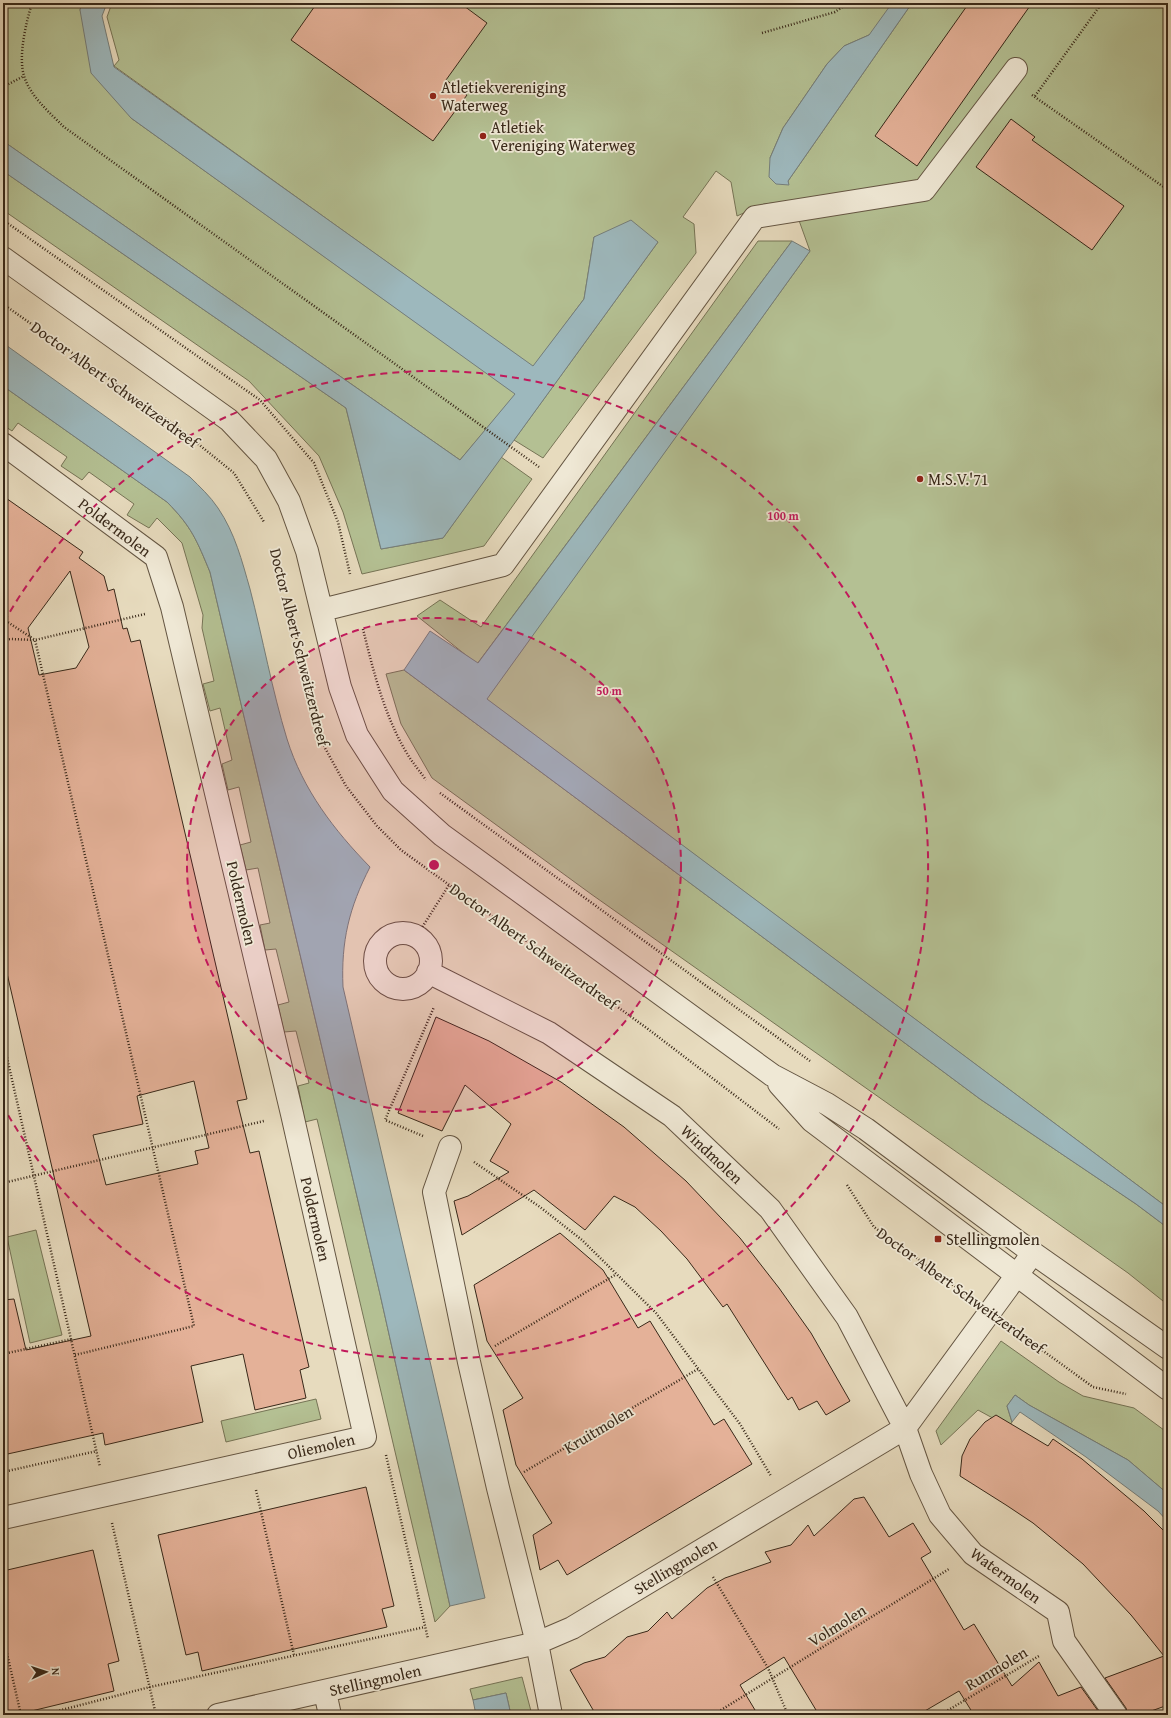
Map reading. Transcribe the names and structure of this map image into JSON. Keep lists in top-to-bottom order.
{
  "streets": {
    "street": [
      "Doctor Albert Schweitzerdreef",
      "Poldermolen",
      "Windmolen",
      "Oliemolen",
      "Stellingmolen",
      "Watermolen"
    ],
    "path": ["Kruitmolen", "Volmolen", "Runmolen"]
  },
  "crossings": [
    ["Doctor Albert Schweitzerdreef", "Stellingmolen"],
    ["Poldermolen", "Oliemolen"],
    ["Windmolen", "Stellingmolen"],
    ["Windmolen", "Watermolen"],
    ["Oliemolen", "Stellingmolen"],
    ["Stellingmolen", "Watermolen"],
    ["Watermolen", "Volmolen"],
    ["Watermolen", "Runmolen"]
  ],
  "places": {
    "other": ["Atletiekvereniging Waterweg", "Atletiek Vereniging Waterweg", "M.S.V.'71"],
    "transit": ["Stellingmolen"]
  },
  "north": "right",
  "rings": ["100 m", "50 m"]
}
